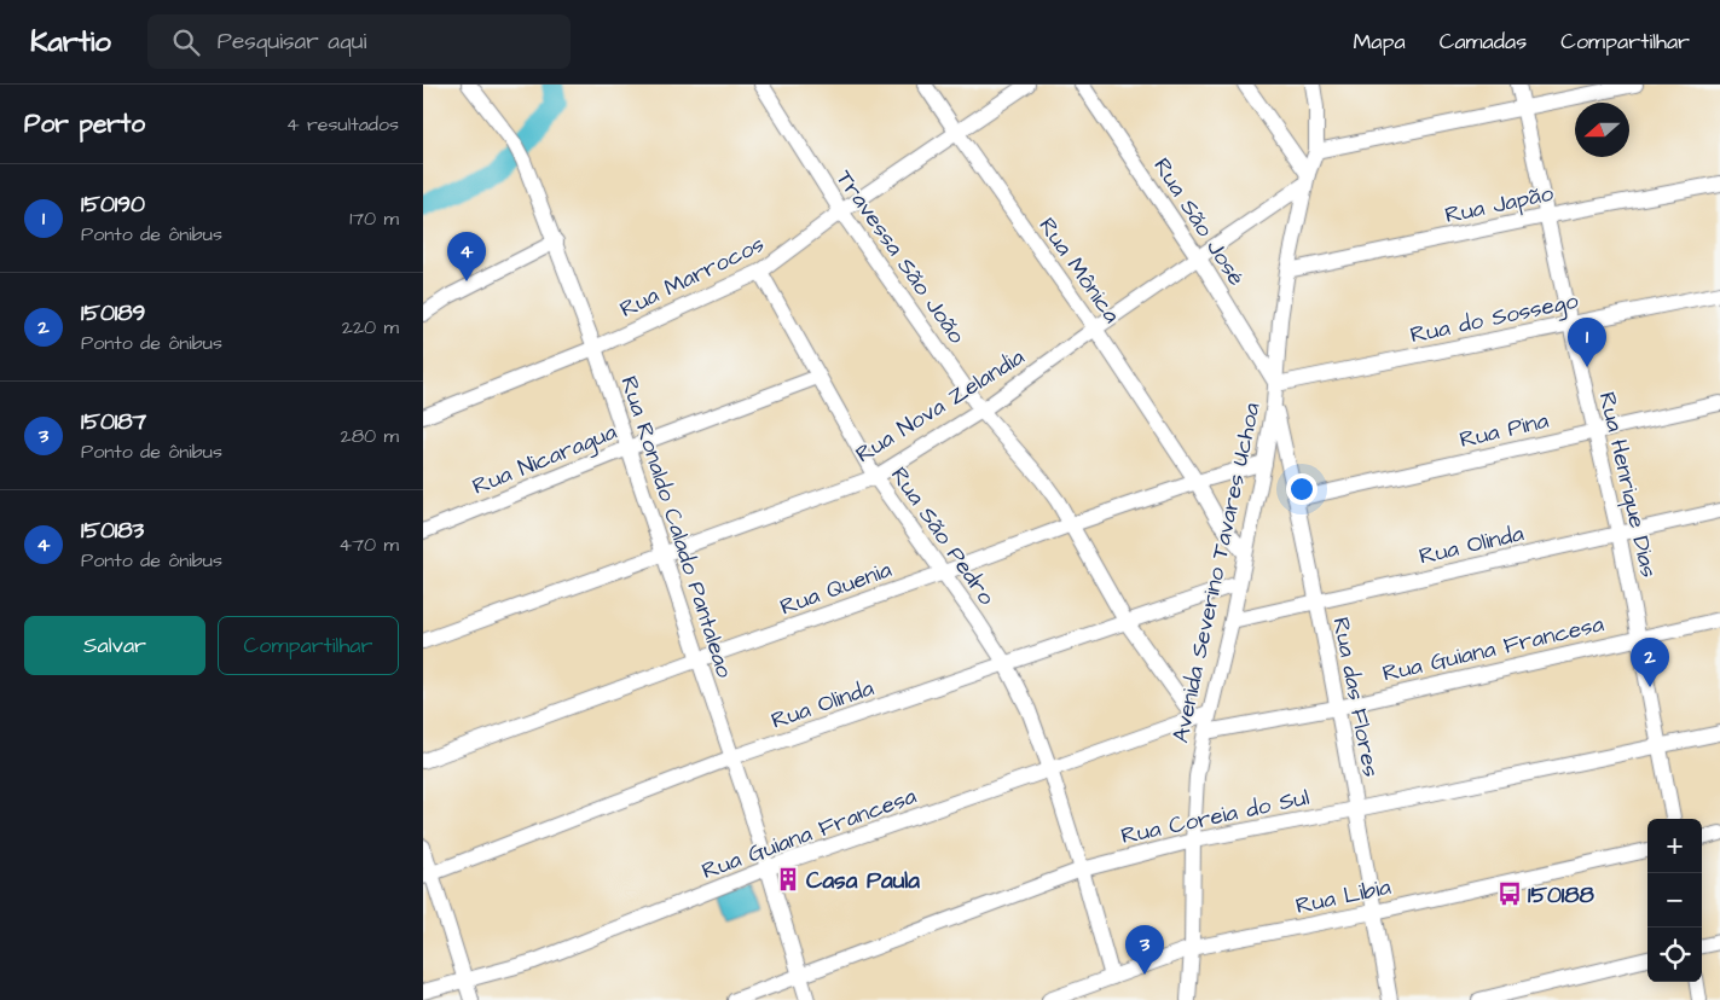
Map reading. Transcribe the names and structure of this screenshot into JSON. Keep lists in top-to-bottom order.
{
  "streets": {
    "street": [
      "Rua Japão",
      "Rua São José",
      "Travessa São João",
      "Rua Mônica",
      "Rua Marrocos",
      "Rua do Sossego",
      "Rua Nova Zelandia",
      "Rua Pina",
      "Rua Nicaragua",
      "Rua Henrique Dias",
      "Rua Ronaldo Calado Pantaleao",
      "Rua São Pedro",
      "Rua Olinda",
      "Avenida Severino Tavares Uchoa",
      "Rua Quenia",
      "Rua Guiana Francesa",
      "Rua das Flores",
      "Rua Coreia do Sul",
      "Rua Libia"
    ]
  },
  "crossings": [
    ["Rua Japão", "Rua Henrique Dias"],
    ["Rua Japão", "Avenida Severino Tavares Uchoa"],
    ["Rua São José", "Rua do Sossego"],
    ["Rua São José", "Rua Nova Zelandia"],
    ["Rua São José", "Avenida Severino Tavares Uchoa"],
    ["Travessa São João", "Rua Marrocos"],
    ["Travessa São João", "Rua Nova Zelandia"],
    ["Travessa São João", "Rua Olinda"],
    ["Travessa São João", "Avenida Severino Tavares Uchoa"],
    ["Travessa São João", "Rua Quenia"],
    ["Travessa São João", "Rua Guiana Francesa"],
    ["Rua Mônica", "Rua Marrocos"],
    ["Rua Mônica", "Rua Nova Zelandia"],
    ["Rua Mônica", "Avenida Severino Tavares Uchoa"],
    ["Rua Mônica", "Rua Quenia"],
    ["Rua Marrocos", "Rua Ronaldo Calado Pantaleao"],
    ["Rua Marrocos", "Rua São Pedro"],
    ["Rua do Sossego", "Rua Henrique Dias"],
    ["Rua do Sossego", "Avenida Severino Tavares Uchoa"],
    ["Rua Nova Zelandia", "Rua Ronaldo Calado Pantaleao"],
    ["Rua Nova Zelandia", "Rua São Pedro"],
    ["Rua Nova Zelandia", "Avenida Severino Tavares Uchoa"],
    ["Rua Pina", "Rua Henrique Dias"],
    ["Rua Pina", "Rua das Flores"],
    ["Rua Nicaragua", "Rua Ronaldo Calado Pantaleao"],
    ["Rua Nicaragua", "Rua São Pedro"],
    ["Rua Henrique Dias", "Rua Olinda"],
    ["Rua Henrique Dias", "Rua Guiana Francesa"],
    ["Rua Henrique Dias", "Rua Coreia do Sul"],
    ["Rua Ronaldo Calado Pantaleao", "Rua Olinda"],
    ["Rua Ronaldo Calado Pantaleao", "Rua Quenia"],
    ["Rua Ronaldo Calado Pantaleao", "Rua Guiana Francesa"],
    ["Rua Ronaldo Calado Pantaleao", "Rua Coreia do Sul"],
    ["Rua São Pedro", "Rua Olinda"],
    ["Rua São Pedro", "Rua Quenia"],
    ["Rua São Pedro", "Rua Guiana Francesa"],
    ["Rua São Pedro", "Rua Coreia do Sul"],
    ["Rua São Pedro", "Rua Libia"],
    ["Rua Olinda", "Avenida Severino Tavares Uchoa"],
    ["Rua Olinda", "Rua das Flores"],
    ["Avenida Severino Tavares Uchoa", "Rua Quenia"],
    ["Avenida Severino Tavares Uchoa", "Rua Guiana Francesa"],
    ["Avenida Severino Tavares Uchoa", "Rua das Flores"],
    ["Avenida Severino Tavares Uchoa", "Rua Coreia do Sul"],
    ["Avenida Severino Tavares Uchoa", "Rua Libia"],
    ["Rua Guiana Francesa", "Rua das Flores"],
    ["Rua das Flores", "Rua Coreia do Sul"],
    ["Rua das Flores", "Rua Libia"]
  ],
  "places": {
    "building": ["Casa Paula"],
    "bus stop": ["150188"]
  },
  "north": "left",
  "page": {
    "header": "Kartio",
    "search": "Pesquisar aqui",
    "nav": ["Mapa", "Camadas", "Compartilhar"],
    "heading": ["Por perto", "4 resultados"],
    "list": [
      {
        "mark": "1",
        "name": "150190",
        "note": "Ponto de ônibus",
        "value": "170 m"
      },
      {
        "mark": "2",
        "name": "150189",
        "note": "Ponto de ônibus",
        "value": "220 m"
      },
      {
        "mark": "3",
        "name": "150187",
        "note": "Ponto de ônibus",
        "value": "280 m"
      },
      {
        "mark": "4",
        "name": "150183",
        "note": "Ponto de ônibus",
        "value": "470 m"
      }
    ],
    "pins": [
      "4",
      "1",
      "2",
      "3"
    ],
    "buttons": ["Salvar", "Compartilhar"],
    "map_buttons": ["+", "−"]
  }
}
